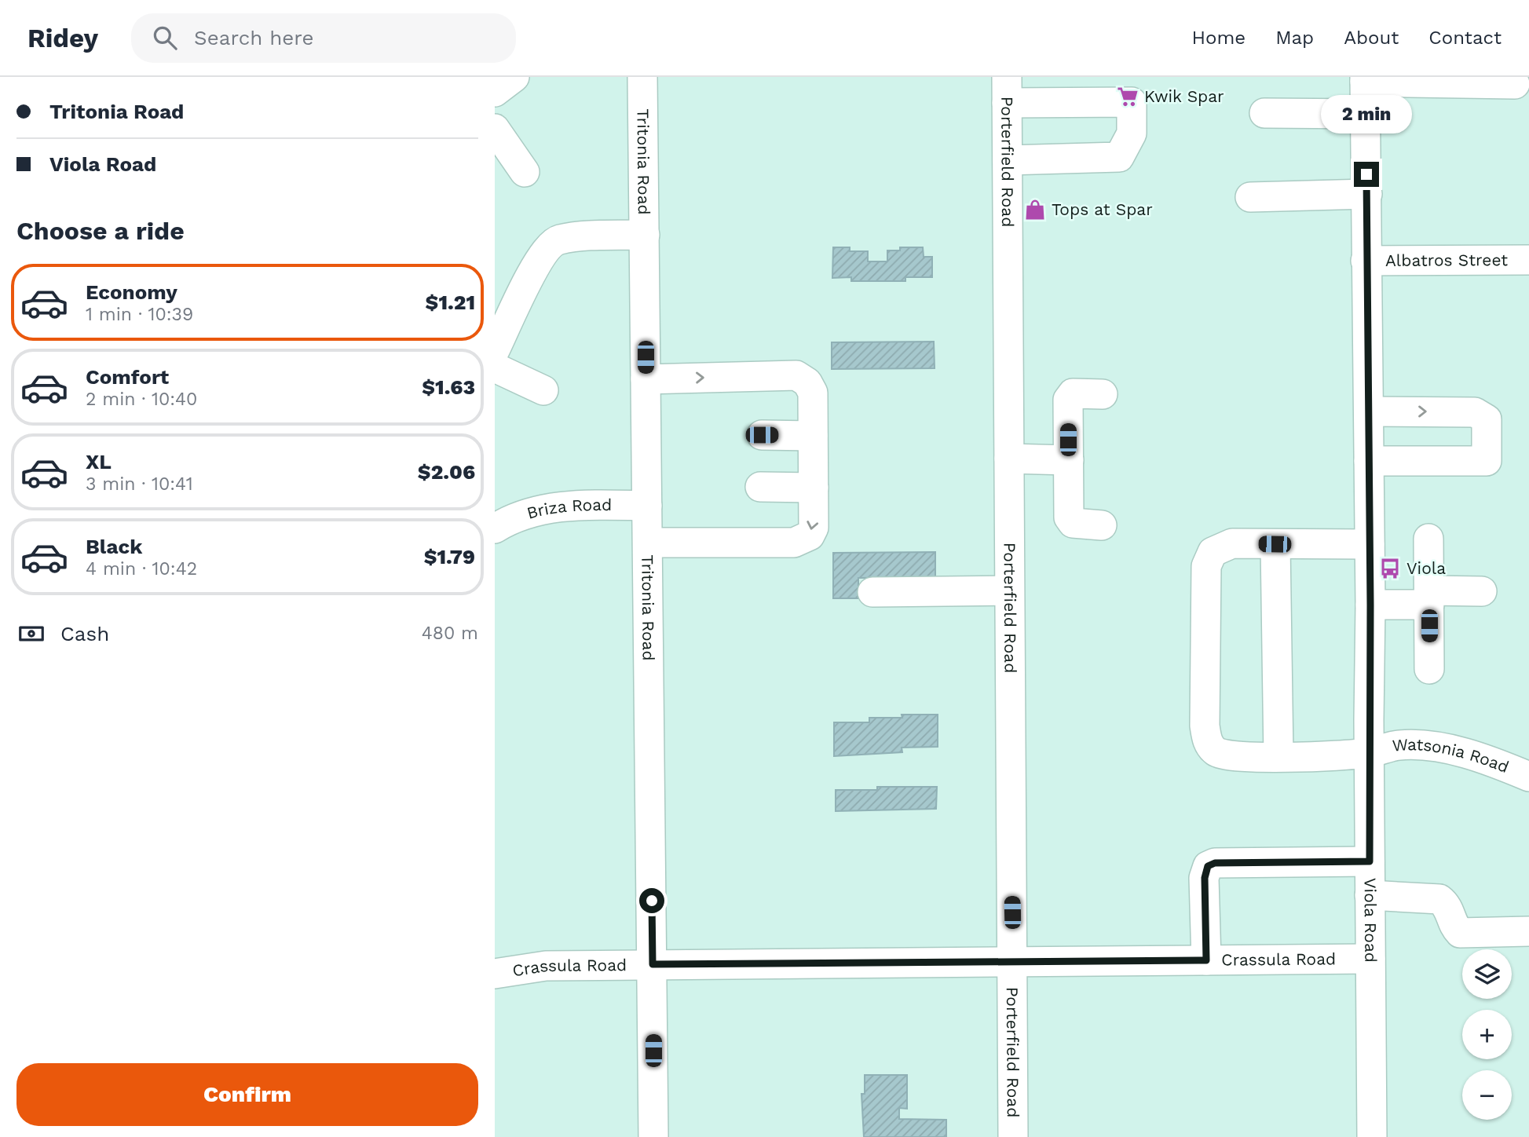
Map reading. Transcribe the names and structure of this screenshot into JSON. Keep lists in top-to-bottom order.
{
  "streets": {
    "street": [
      "Tritonia Road",
      "Porterfield Road",
      "Albatros Street",
      "Briza Road",
      "Watsonia Road",
      "Viola Road",
      "Crassula Road"
    ]
  },
  "crossings": [
    ["Tritonia Road", "Briza Road"],
    ["Tritonia Road", "Crassula Road"],
    ["Porterfield Road", "Crassula Road"],
    ["Albatros Street", "Viola Road"],
    ["Watsonia Road", "Viola Road"],
    ["Viola Road", "Crassula Road"]
  ],
  "places": {
    "supermarket": ["Kwik Spar"],
    "shop": ["Tops at Spar"],
    "bus stop": ["Viola"]
  },
  "page": {
    "header": "Ridey",
    "search": "Search here",
    "nav": [
      "Home",
      "Map",
      "About",
      "Contact"
    ],
    "banner": ["Tritonia Road", "Viola Road"],
    "bubble": "2 min",
    "heading": "Choose a ride",
    "list": [
      {
        "name": "Economy",
        "note": "1 min · 10:39",
        "value": "$1.21"
      },
      {
        "name": "Comfort",
        "note": "2 min · 10:40",
        "value": "$1.63"
      },
      {
        "name": "XL",
        "note": "3 min · 10:41",
        "value": "$2.06"
      },
      {
        "name": "Black",
        "note": "4 min · 10:42",
        "value": "$1.79"
      }
    ],
    "pay": ["Cash", "480 m"],
    "map_buttons": ["+", "−"],
    "buttons": "Confirm"
  }
}
